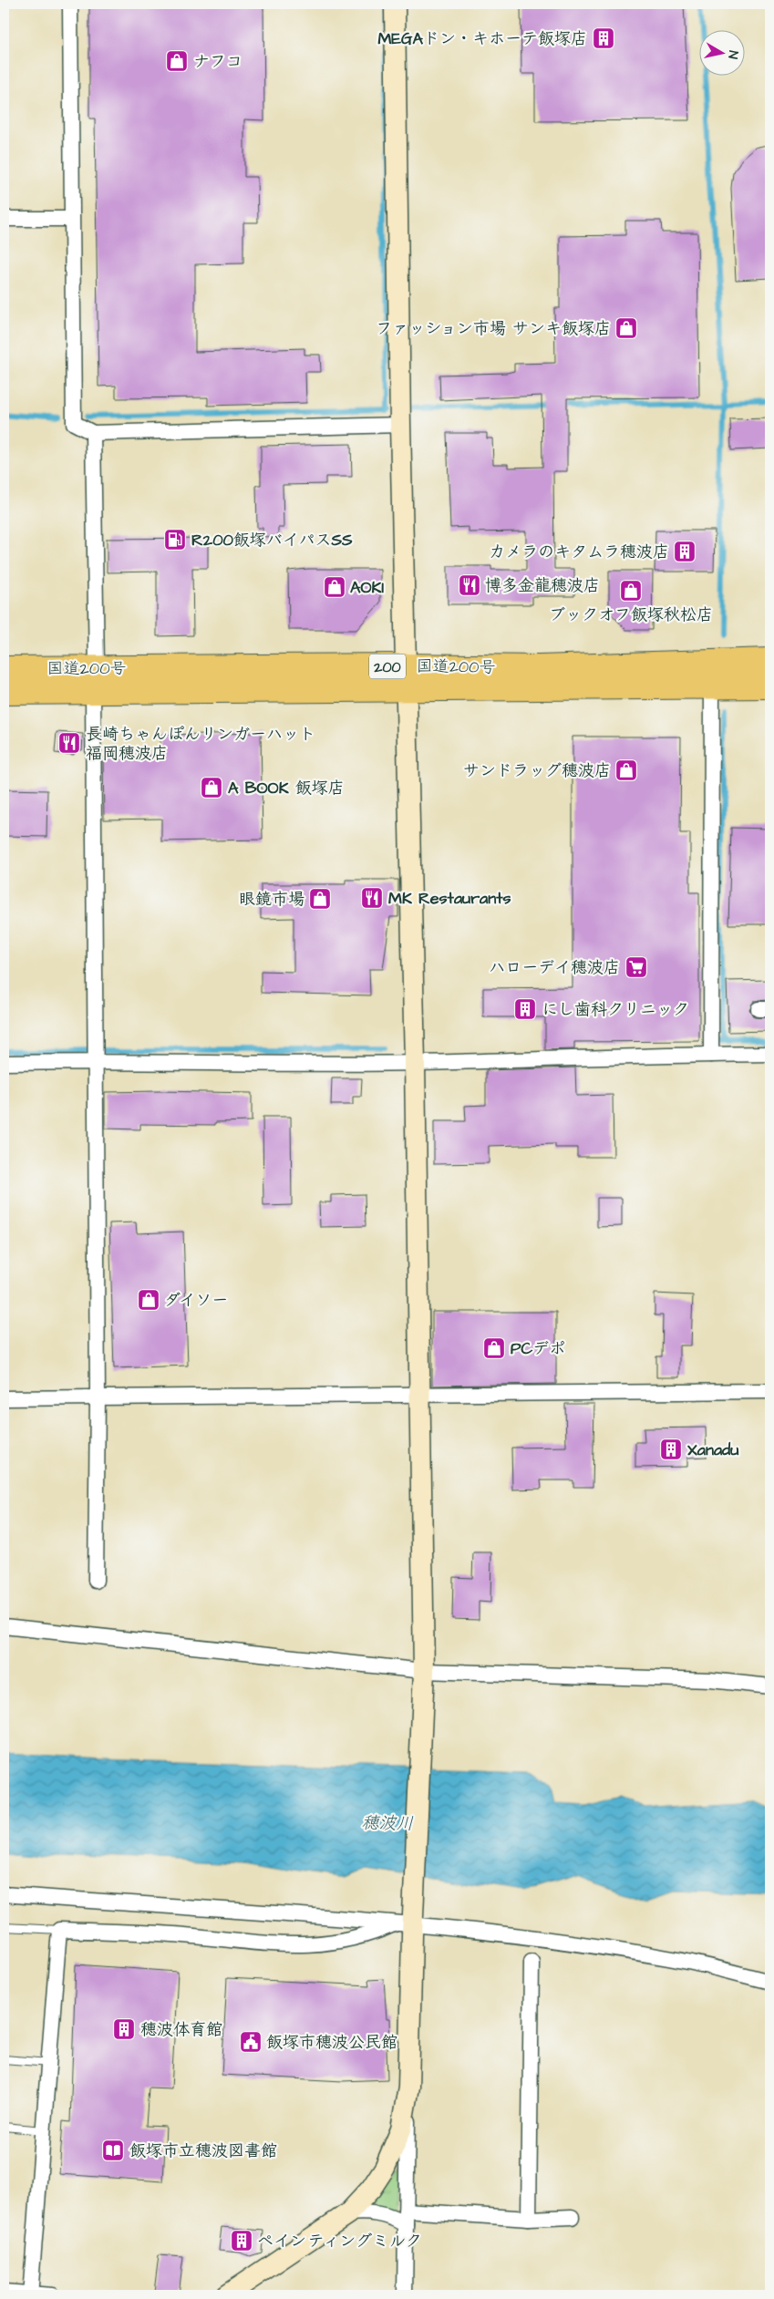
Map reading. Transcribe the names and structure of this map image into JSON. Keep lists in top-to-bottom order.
{
  "streets": {
    "highway": ["200", "国道200号"]
  },
  "water": ["穂波川"],
  "places": {
    "building": [
      "MEGAドン・キホーテ飯塚店",
      "カメラのキタムラ穂波店",
      "にし歯科クリニック",
      "Xanadu",
      "穂波体育館",
      "ペインティングミルク"
    ],
    "shop": [
      "ナフコ",
      "ファッション市場 サンキ飯塚店",
      "AOKI",
      "ブックオフ飯塚秋松店",
      "サンドラッグ穂波店",
      "A BOOK 飯塚店",
      "眼鏡市場",
      "ダイソー",
      "PCデポ"
    ],
    "fuel station": ["R200飯塚バイパスSS"],
    "restaurant": ["博多金龍穂波店", "長崎ちゃんぽんリンガーハット 福岡穂波店", "MK Restaurants"],
    "supermarket": ["ハローデイ穂波店"],
    "public building": ["飯塚市穂波公民館"],
    "library": ["飯塚市立穂波図書館"]
  },
  "north": "right"
}
